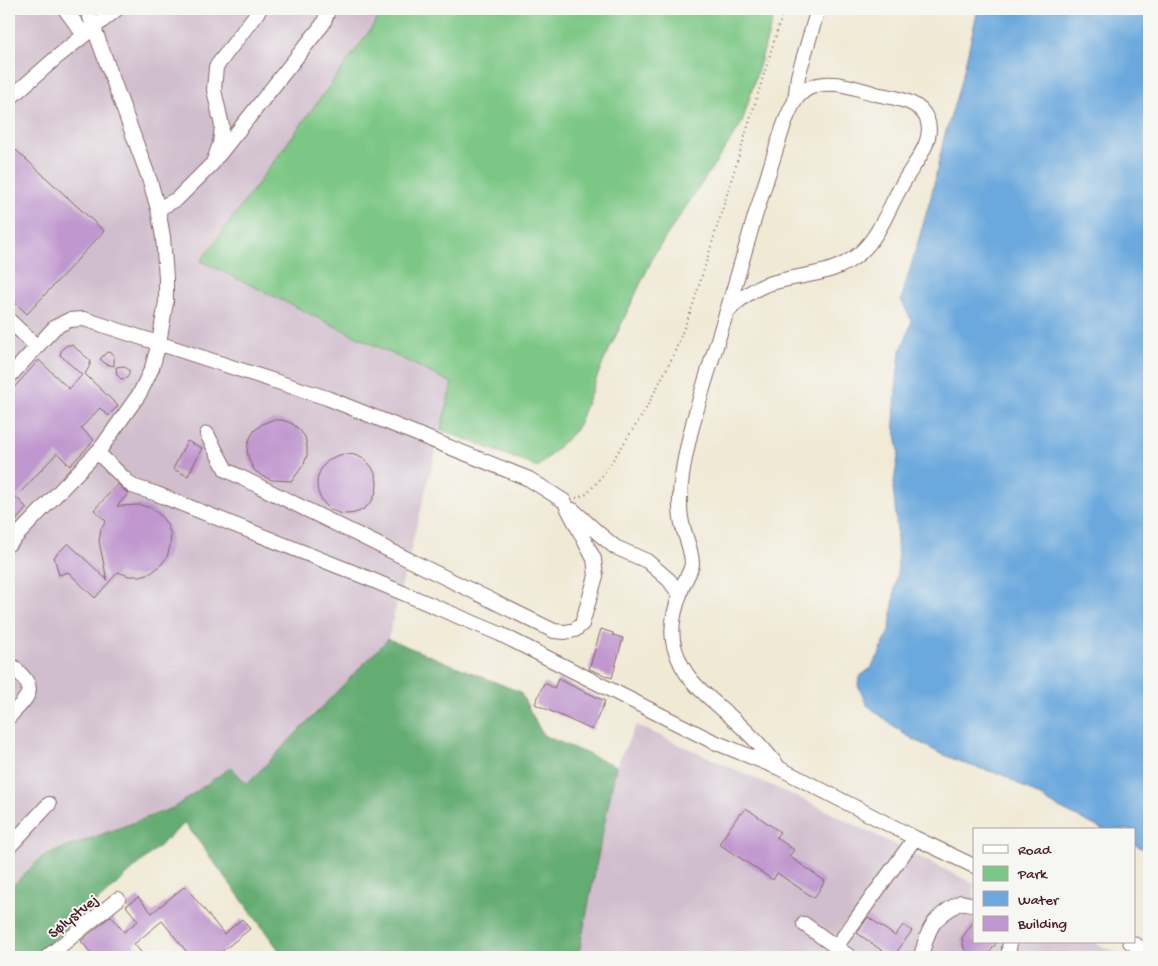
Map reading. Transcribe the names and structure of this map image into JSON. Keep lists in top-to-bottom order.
{
  "streets": {
    "street": ["Sølystvej"]
  },
  "legend": [
    "Road",
    "Park",
    "Water",
    "Building"
  ]
}
